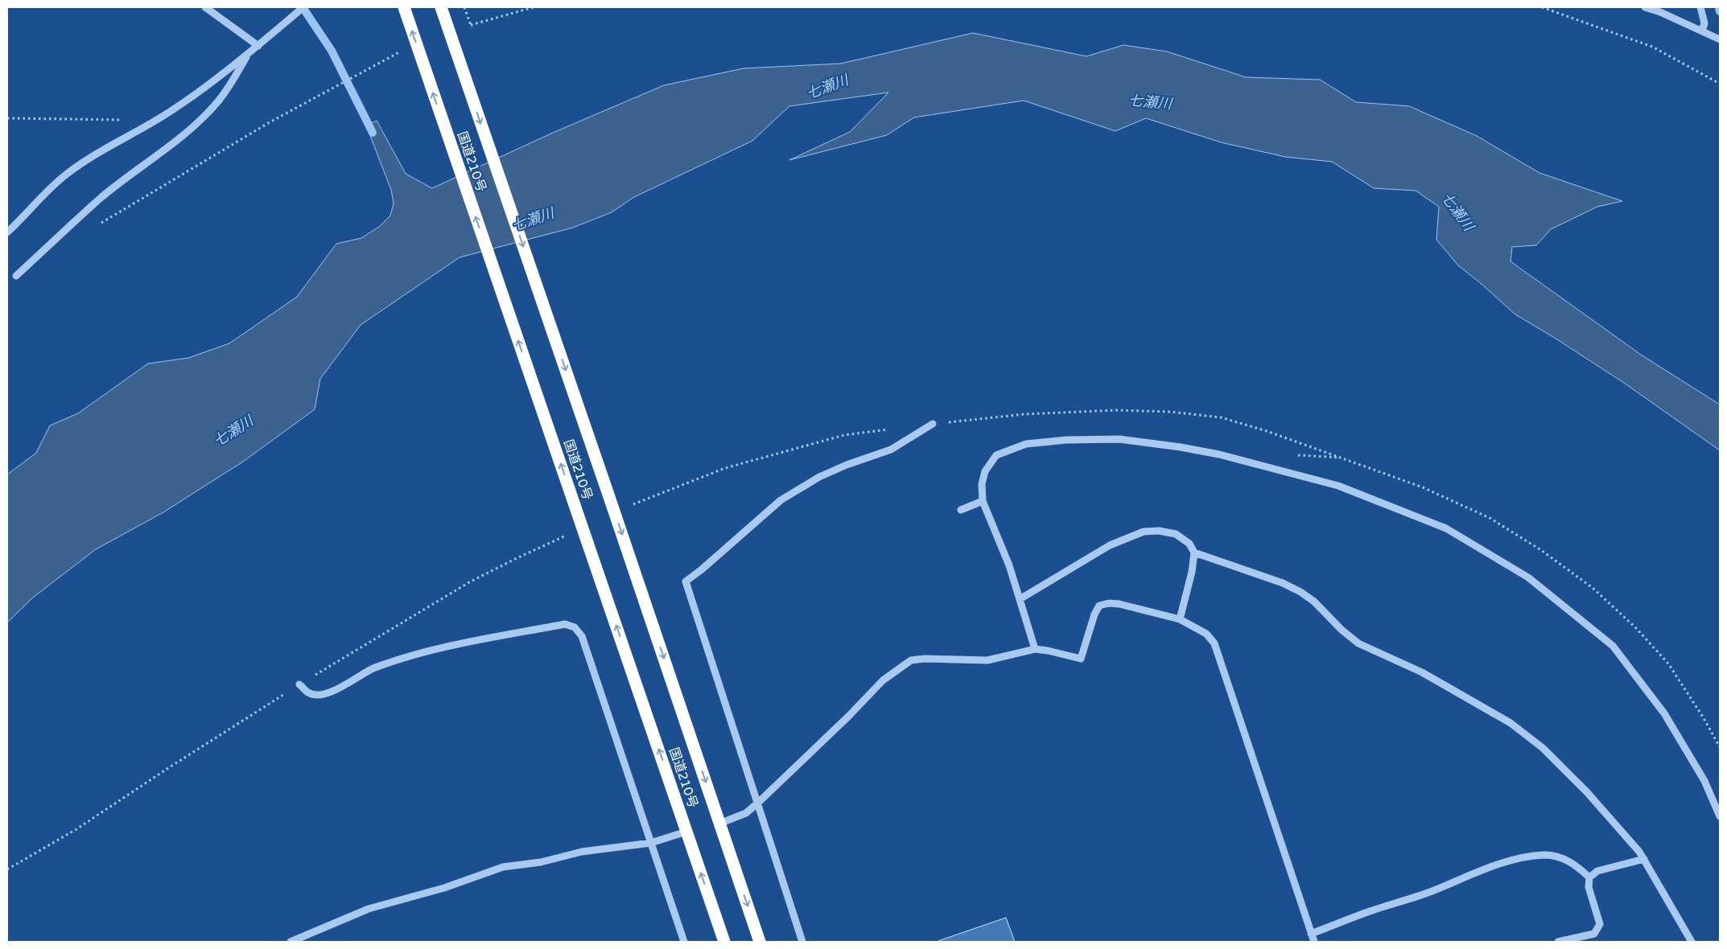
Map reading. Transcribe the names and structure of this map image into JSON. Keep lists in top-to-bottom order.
{
  "streets": {
    "highway": ["国道210号"]
  },
  "water": ["七瀬川"]
}
